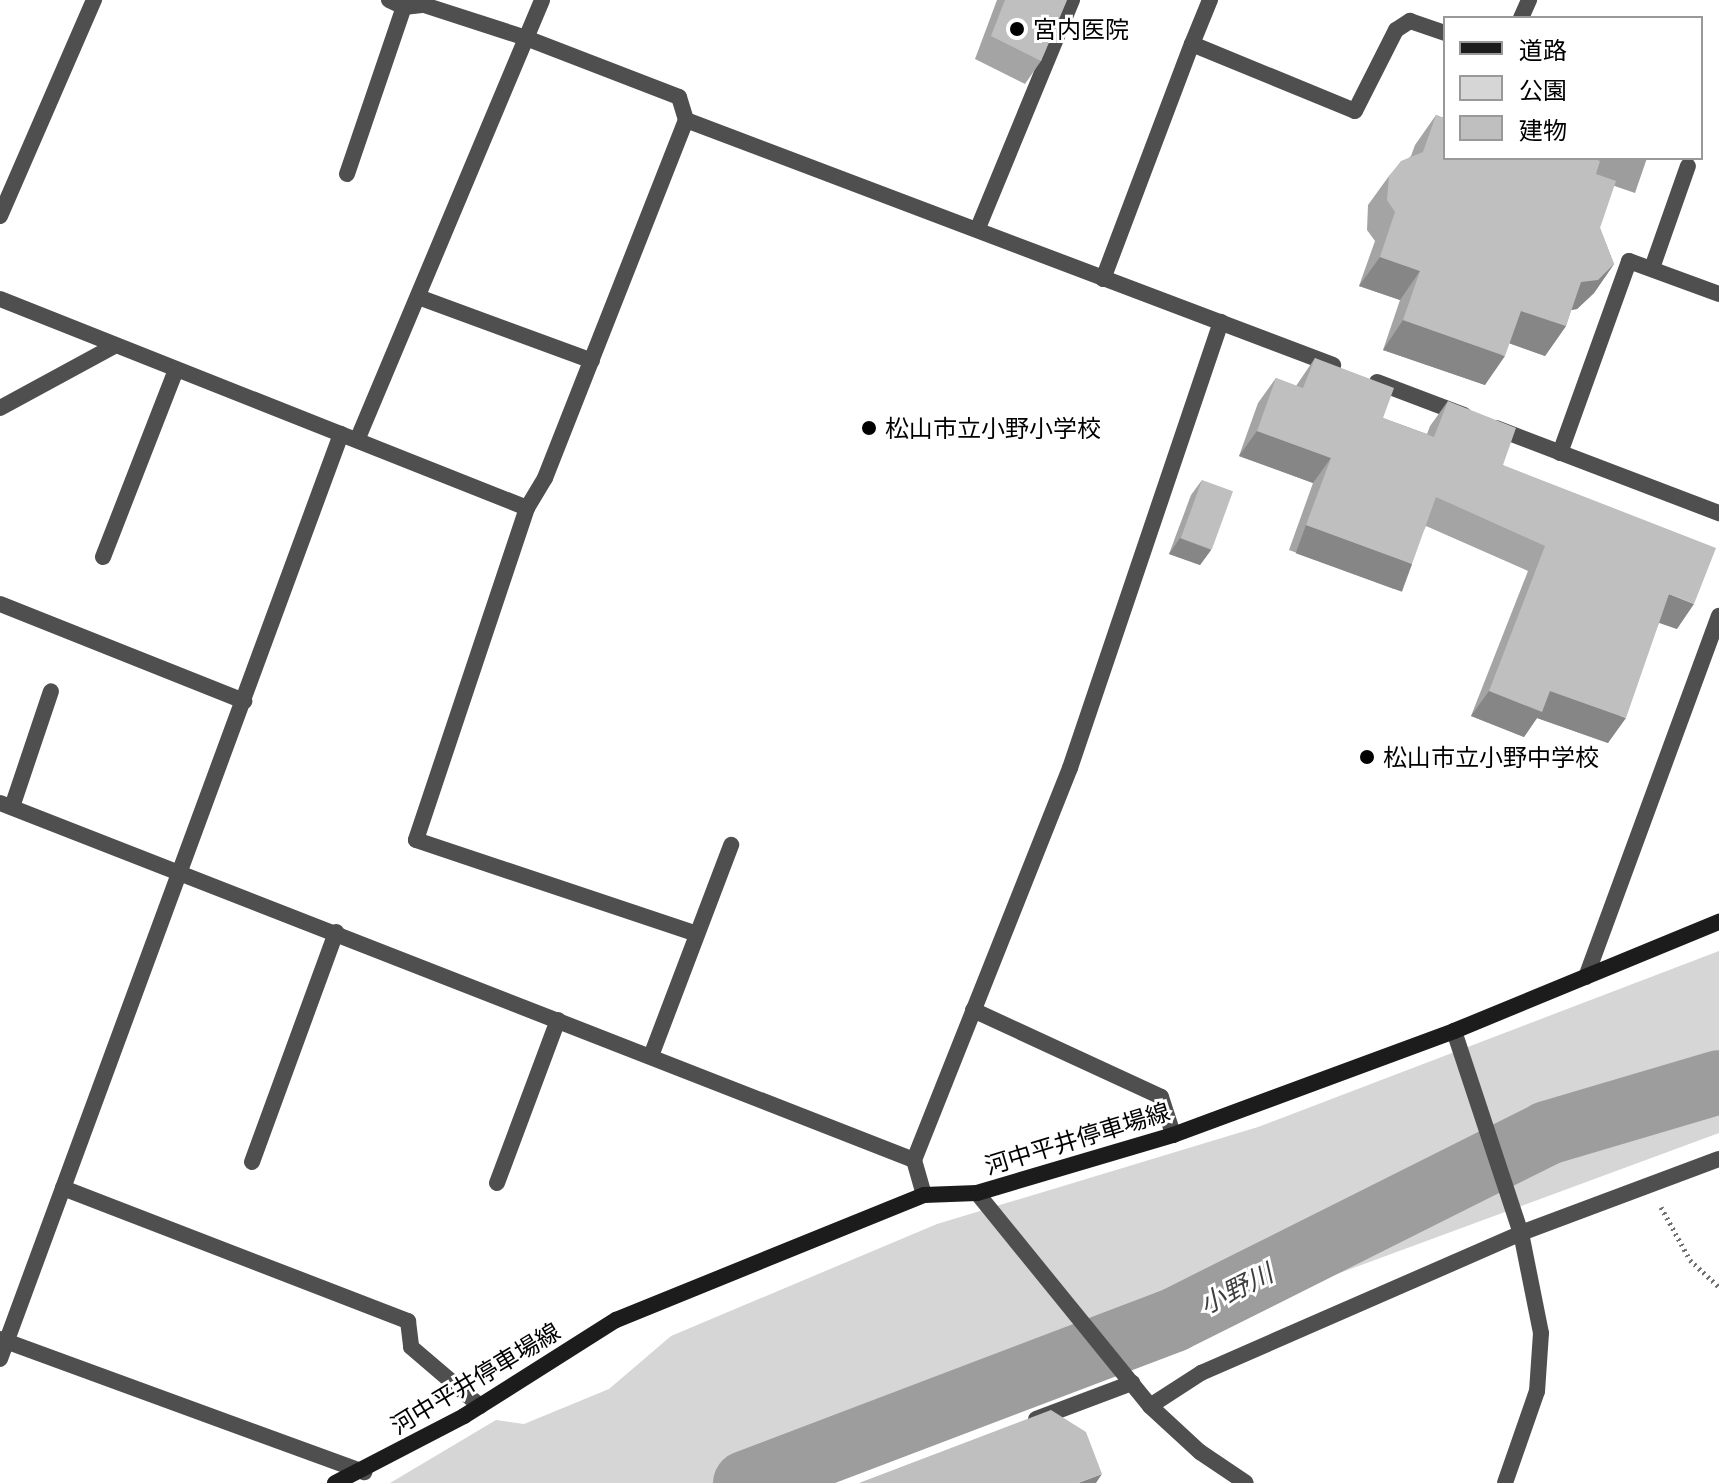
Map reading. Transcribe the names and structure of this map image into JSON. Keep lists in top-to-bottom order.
{
  "streets": {
    "main road": ["河中平井停車場線"]
  },
  "water": ["小野川"],
  "places": ["宮内医院", "松山市立小野小学校", "松山市立小野中学校"],
  "legend": ["道路", "公園", "建物"]
}
